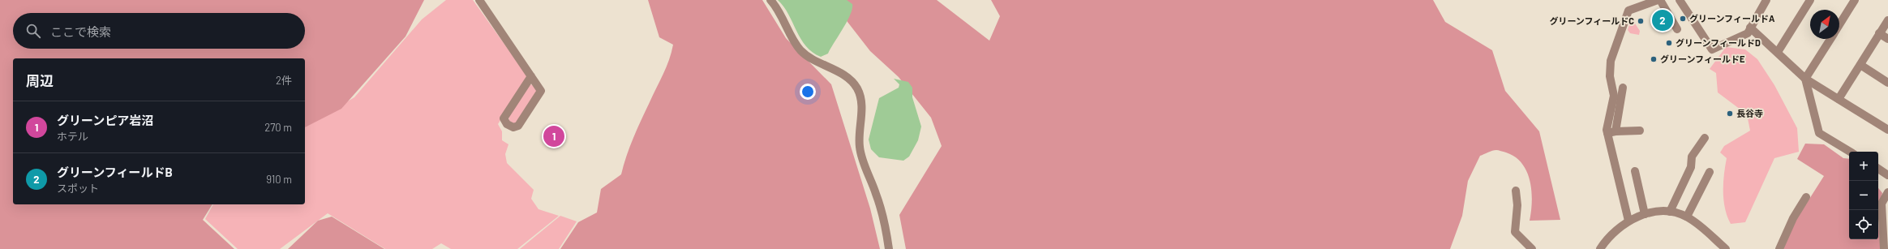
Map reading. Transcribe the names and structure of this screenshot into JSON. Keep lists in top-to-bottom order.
{
  "places": [
    "グリーンフィールドA",
    "グリーンフィールドC",
    "グリーンフィールドD",
    "グリーンフィールドE",
    "長谷寺"
  ],
  "north": "top right",
  "page": {
    "pins": ["2", "1"],
    "search": "ここで検索",
    "heading": ["周辺", "2件"],
    "list": [
      {
        "mark": "1",
        "name": "グリーンピア岩沼",
        "note": "ホテル",
        "value": "270 m"
      },
      {
        "mark": "2",
        "name": "グリーンフィールドB",
        "note": "スポット",
        "value": "910 m"
      }
    ],
    "map_buttons": ["+", "−"]
  }
}
